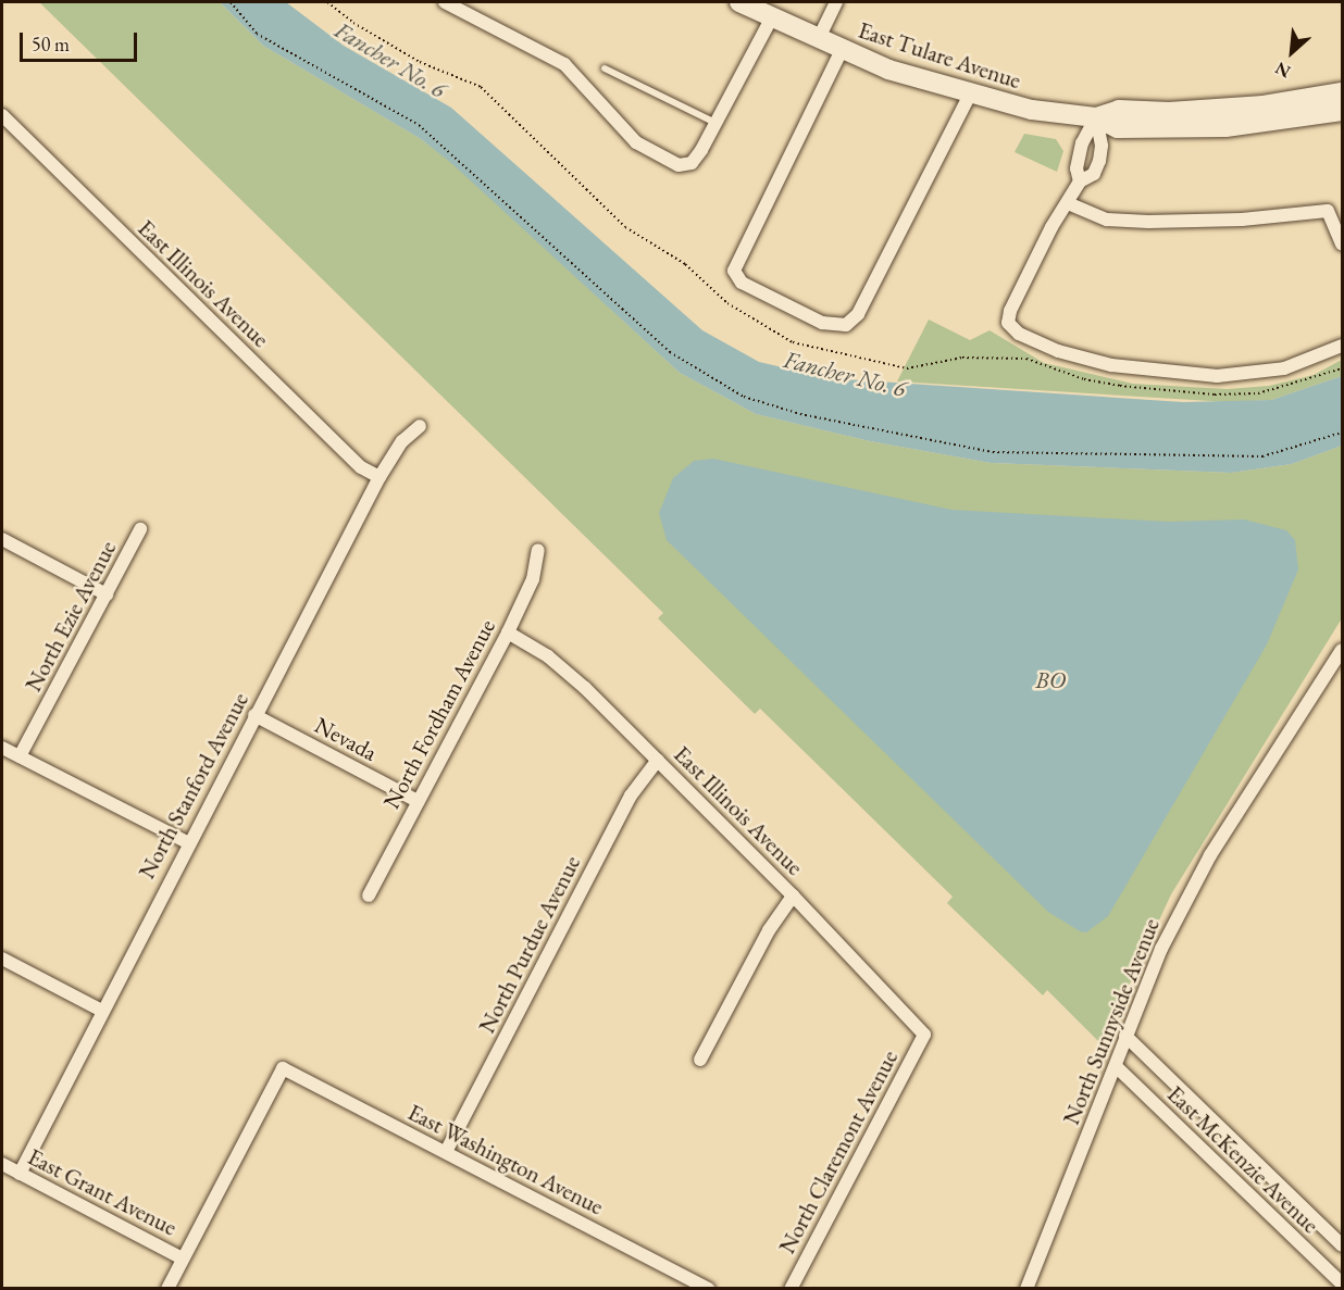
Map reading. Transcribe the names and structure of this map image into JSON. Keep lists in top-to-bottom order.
{
  "streets": {
    "street": [
      "East Tulare Avenue",
      "East Illinois Avenue",
      "North Ezie Avenue",
      "North Fordham Avenue",
      "Nevada",
      "North Stanford Avenue",
      "North Purdue Avenue",
      "North Sunnyside Avenue",
      "North Claremont Avenue",
      "East Washington Avenue",
      "East McKenzie Avenue",
      "East Grant Avenue"
    ]
  },
  "crossings": [
    ["East Illinois Avenue", "North Fordham Avenue"],
    ["East Illinois Avenue", "North Stanford Avenue"],
    ["East Illinois Avenue", "North Purdue Avenue"],
    ["East Illinois Avenue", "North Claremont Avenue"],
    ["North Fordham Avenue", "Nevada"],
    ["Nevada", "North Stanford Avenue"],
    ["North Stanford Avenue", "East Grant Avenue"],
    ["North Purdue Avenue", "East Washington Avenue"],
    ["North Sunnyside Avenue", "East McKenzie Avenue"],
    ["East Washington Avenue", "East Grant Avenue"]
  ],
  "water": ["Fancher No. 6", "BO"],
  "scale_bar": "50 m",
  "north": "bottom left"
}
